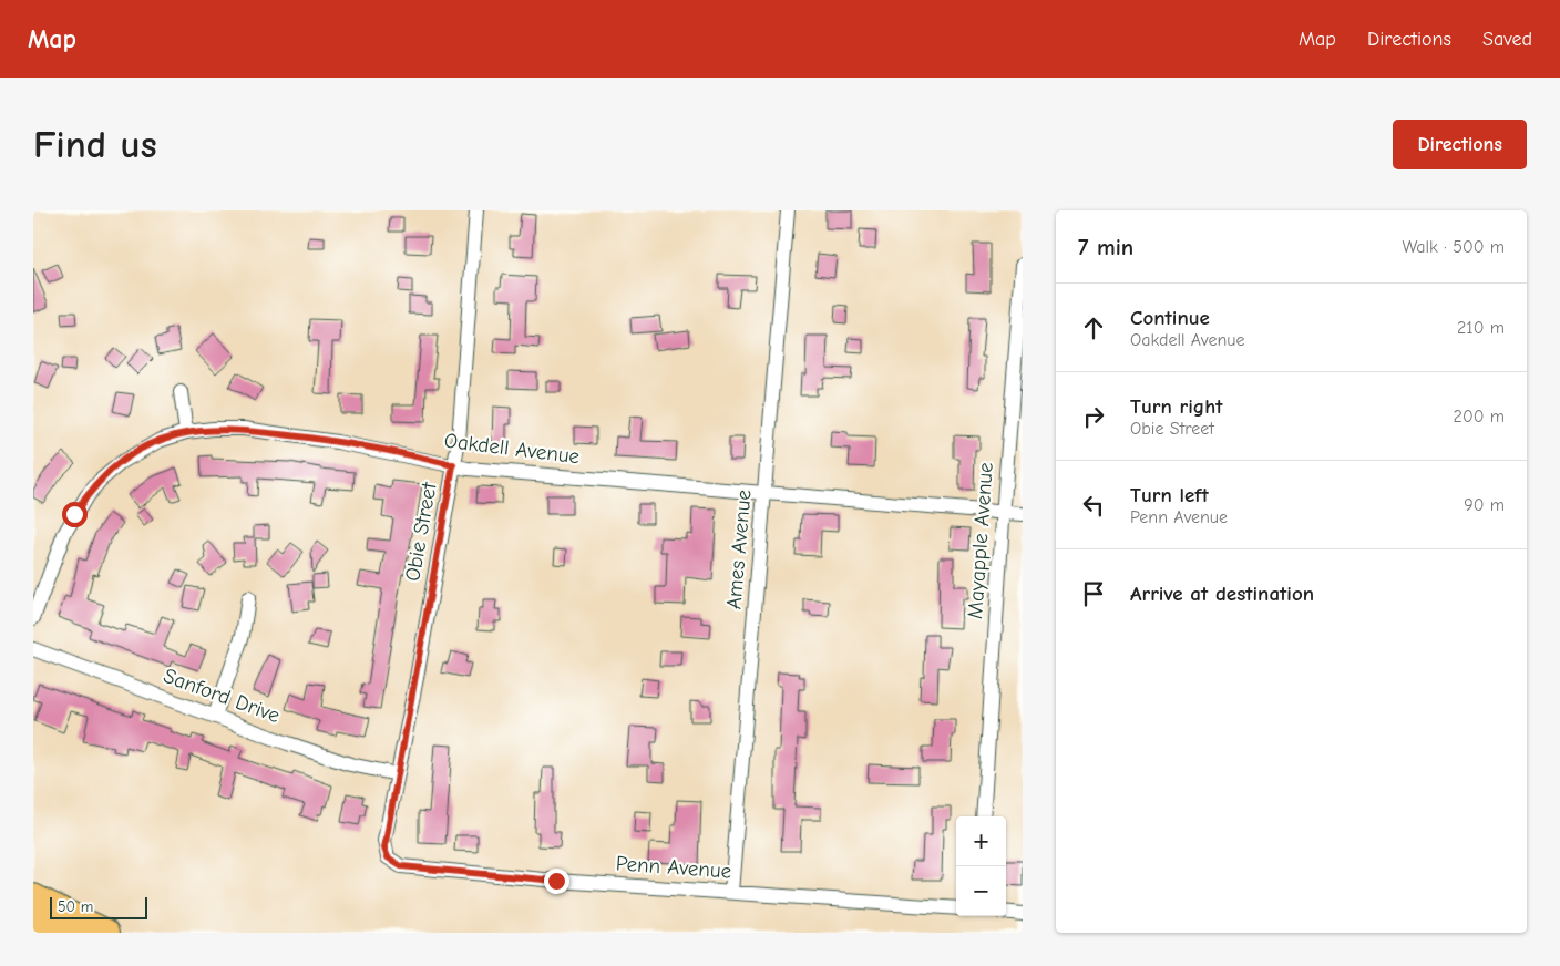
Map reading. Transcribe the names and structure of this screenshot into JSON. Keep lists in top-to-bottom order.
{
  "streets": {
    "street": [
      "Oakdell Avenue",
      "Obie Street",
      "Mayapple Avenue",
      "Ames Avenue",
      "Sanford Drive",
      "Penn Avenue"
    ]
  },
  "crossings": [
    ["Oakdell Avenue", "Obie Street"],
    ["Oakdell Avenue", "Mayapple Avenue"],
    ["Oakdell Avenue", "Ames Avenue"],
    ["Obie Street", "Sanford Drive"],
    ["Obie Street", "Penn Avenue"],
    ["Ames Avenue", "Penn Avenue"]
  ],
  "scale_bar": "50 m",
  "page": {
    "header": "Map",
    "nav": ["Map", "Directions", "Saved"],
    "buttons": "Directions",
    "title": "Find us",
    "heading": ["7 min", "Walk · 500 m"],
    "list": [
      ["Continue", "Oakdell Avenue", "210 m"],
      ["Turn right", "Obie Street", "200 m"],
      ["Turn left", "Penn Avenue", "90 m"],
      "Arrive at destination"
    ],
    "map_buttons": ["+", "−"],
    "scale": "50 m"
  }
}
